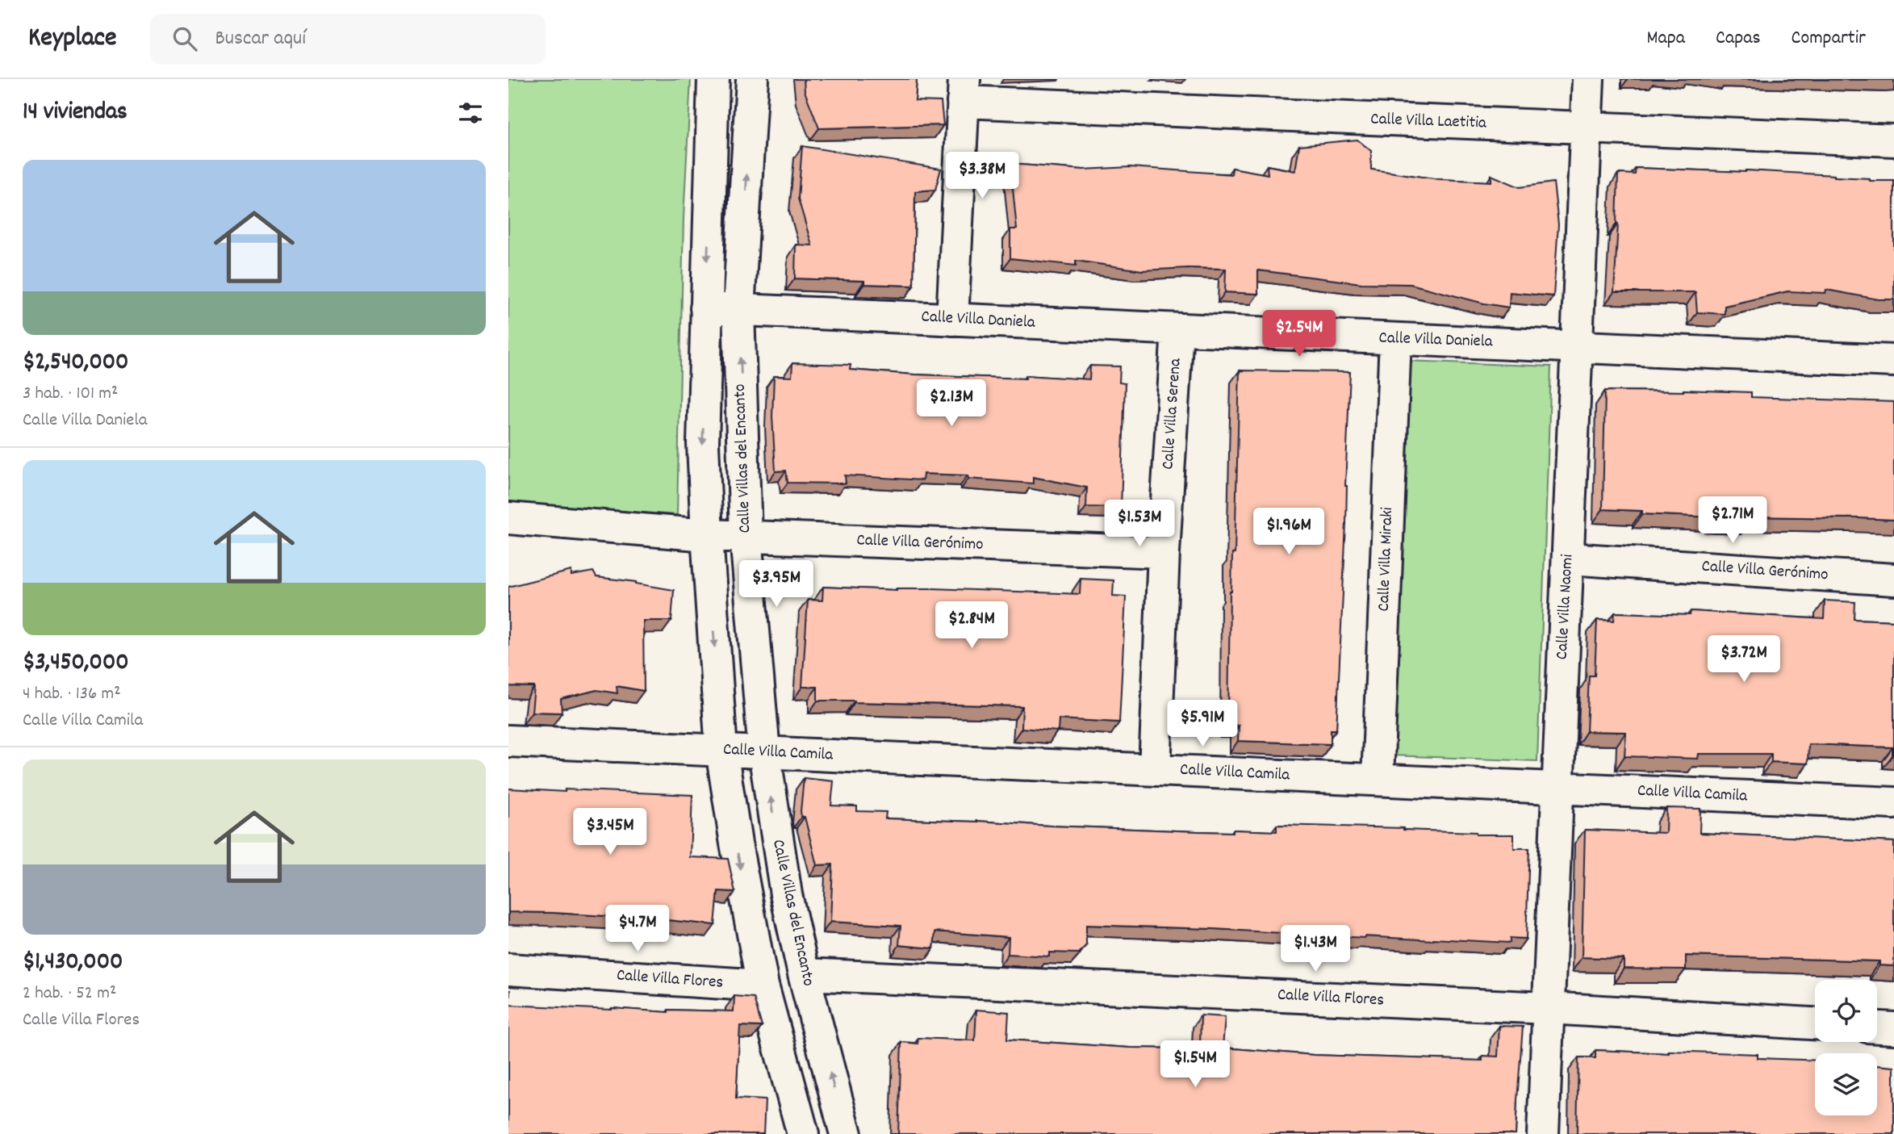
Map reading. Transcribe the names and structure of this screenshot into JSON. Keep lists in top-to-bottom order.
{
  "streets": {
    "street": [
      "Calle Villa Laetitia",
      "Calle Villa Daniela",
      "Calle Villa Serena",
      "Calle Villas del Encanto",
      "Calle Villa Gerónimo",
      "Calle Villa Miraki",
      "Calle Villa Naomi",
      "Calle Villa Camila",
      "Calle Villa Flores"
    ]
  },
  "crossings": [
    ["Calle Villa Laetitia", "Calle Villa Naomi"],
    ["Calle Villa Daniela", "Calle Villa Serena"],
    ["Calle Villa Daniela", "Calle Villas del Encanto"],
    ["Calle Villa Daniela", "Calle Villa Miraki"],
    ["Calle Villa Daniela", "Calle Villa Naomi"],
    ["Calle Villa Serena", "Calle Villa Gerónimo"],
    ["Calle Villa Serena", "Calle Villa Camila"],
    ["Calle Villas del Encanto", "Calle Villa Gerónimo"],
    ["Calle Villas del Encanto", "Calle Villa Camila"],
    ["Calle Villas del Encanto", "Calle Villa Flores"],
    ["Calle Villa Gerónimo", "Calle Villa Naomi"],
    ["Calle Villa Miraki", "Calle Villa Camila"],
    ["Calle Villa Naomi", "Calle Villa Camila"],
    ["Calle Villa Naomi", "Calle Villa Flores"]
  ],
  "page": {
    "header": "Keyplace",
    "search": "Buscar aquí",
    "nav": ["Mapa", "Capas", "Compartir"],
    "heading": "14 viviendas",
    "list": [
      {
        "name": "$2,540,000",
        "note": "3 hab. · 101 m² · Calle Villa Daniela"
      },
      {
        "name": "$3,450,000",
        "note": "4 hab. · 136 m² · Calle Villa Camila"
      },
      {
        "name": "$1,430,000",
        "note": "2 hab. · 52 m² · Calle Villa Flores"
      }
    ],
    "price": [
      "$3.38M",
      "$2.54M",
      "$2.13M",
      "$2.71M",
      "$1.53M",
      "$1.96M",
      "$3.95M",
      "$2.84M",
      "$3.72M",
      "$5.91M",
      "$3.45M",
      "$4.7M",
      "$1.43M",
      "$1.54M"
    ]
  }
}
